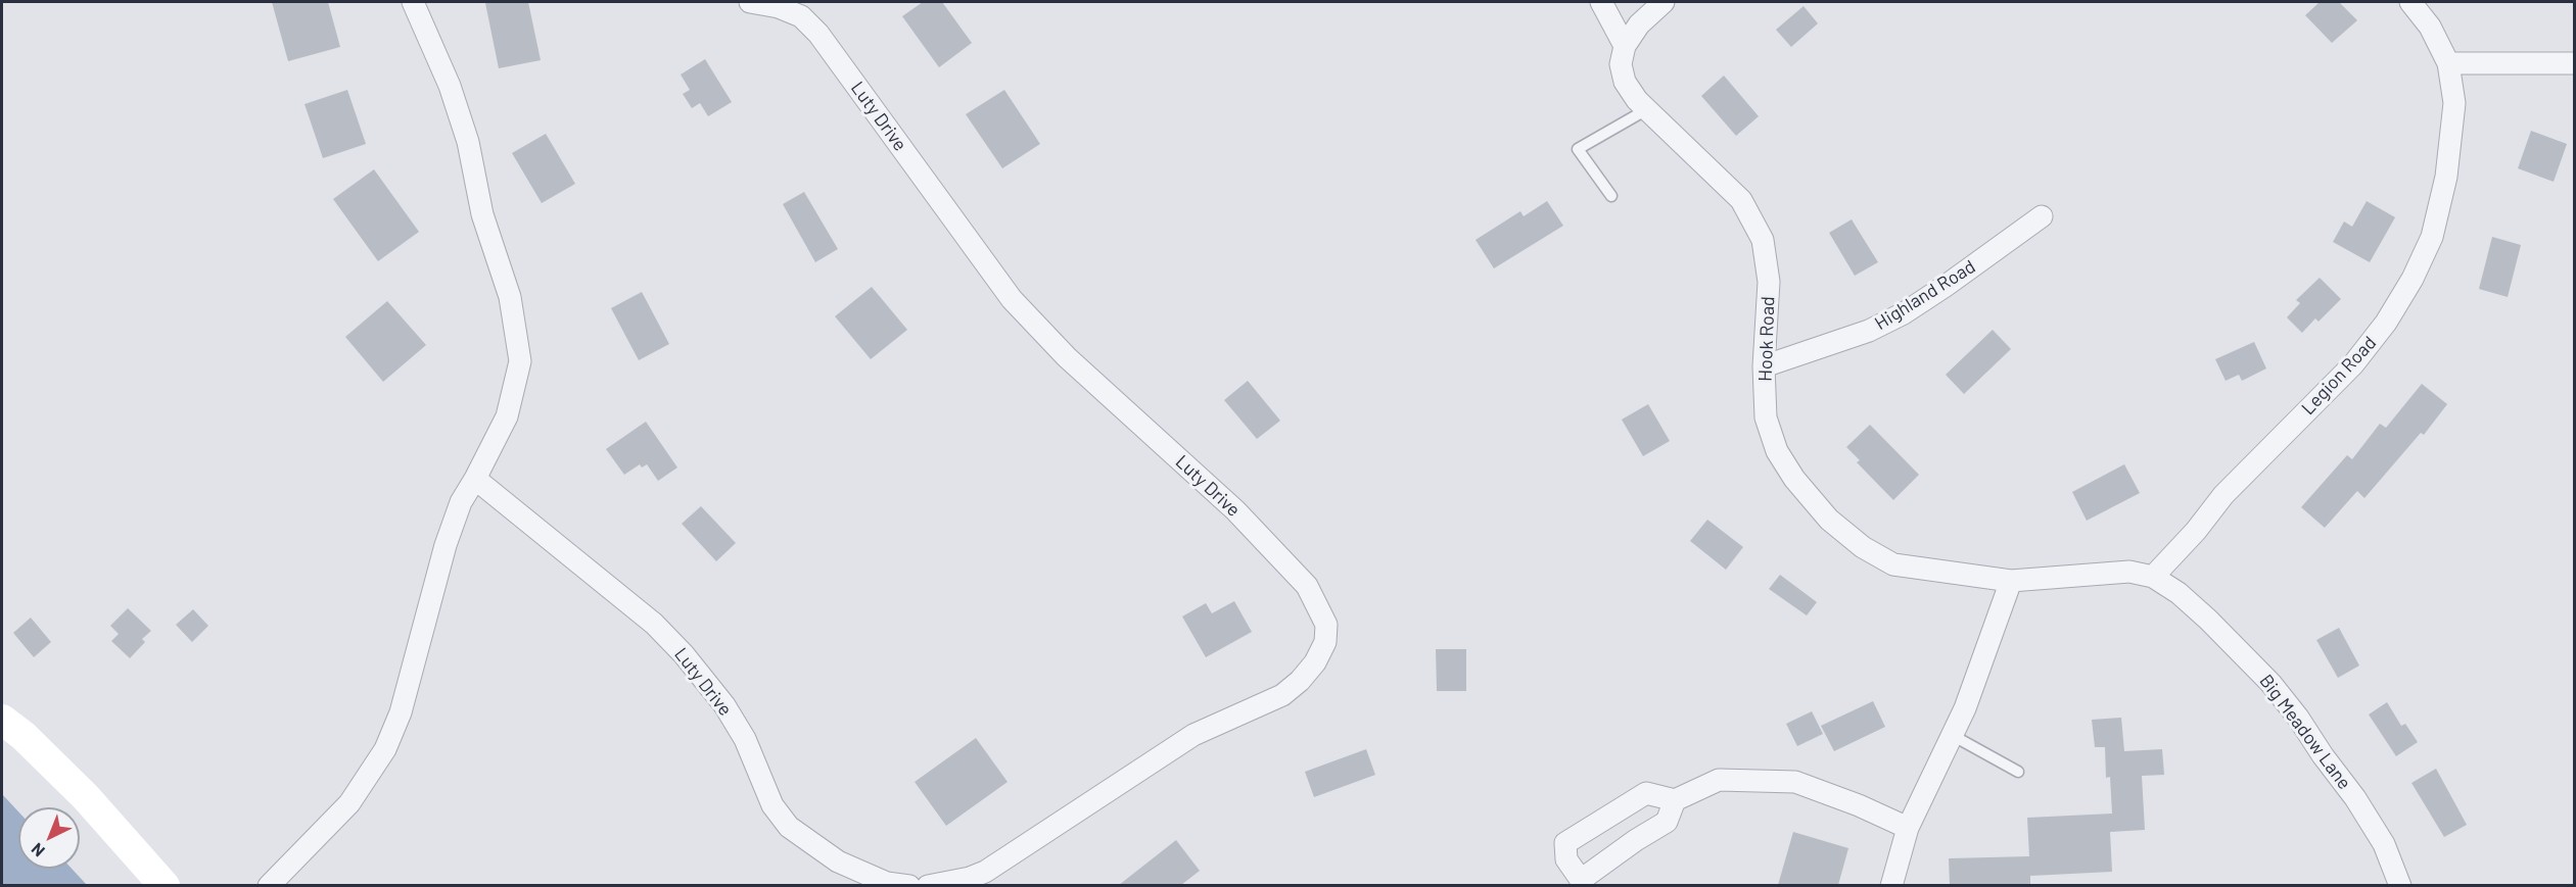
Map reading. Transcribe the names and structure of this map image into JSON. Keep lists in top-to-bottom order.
{
  "streets": {
    "street": [
      "Luty Drive",
      "Highland Road",
      "Hook Road",
      "Legion Road",
      "Big Meadow Lane"
    ]
  },
  "crossings": [
    ["Highland Road", "Hook Road"],
    ["Legion Road", "Big Meadow Lane"]
  ],
  "north": "bottom left"
}
